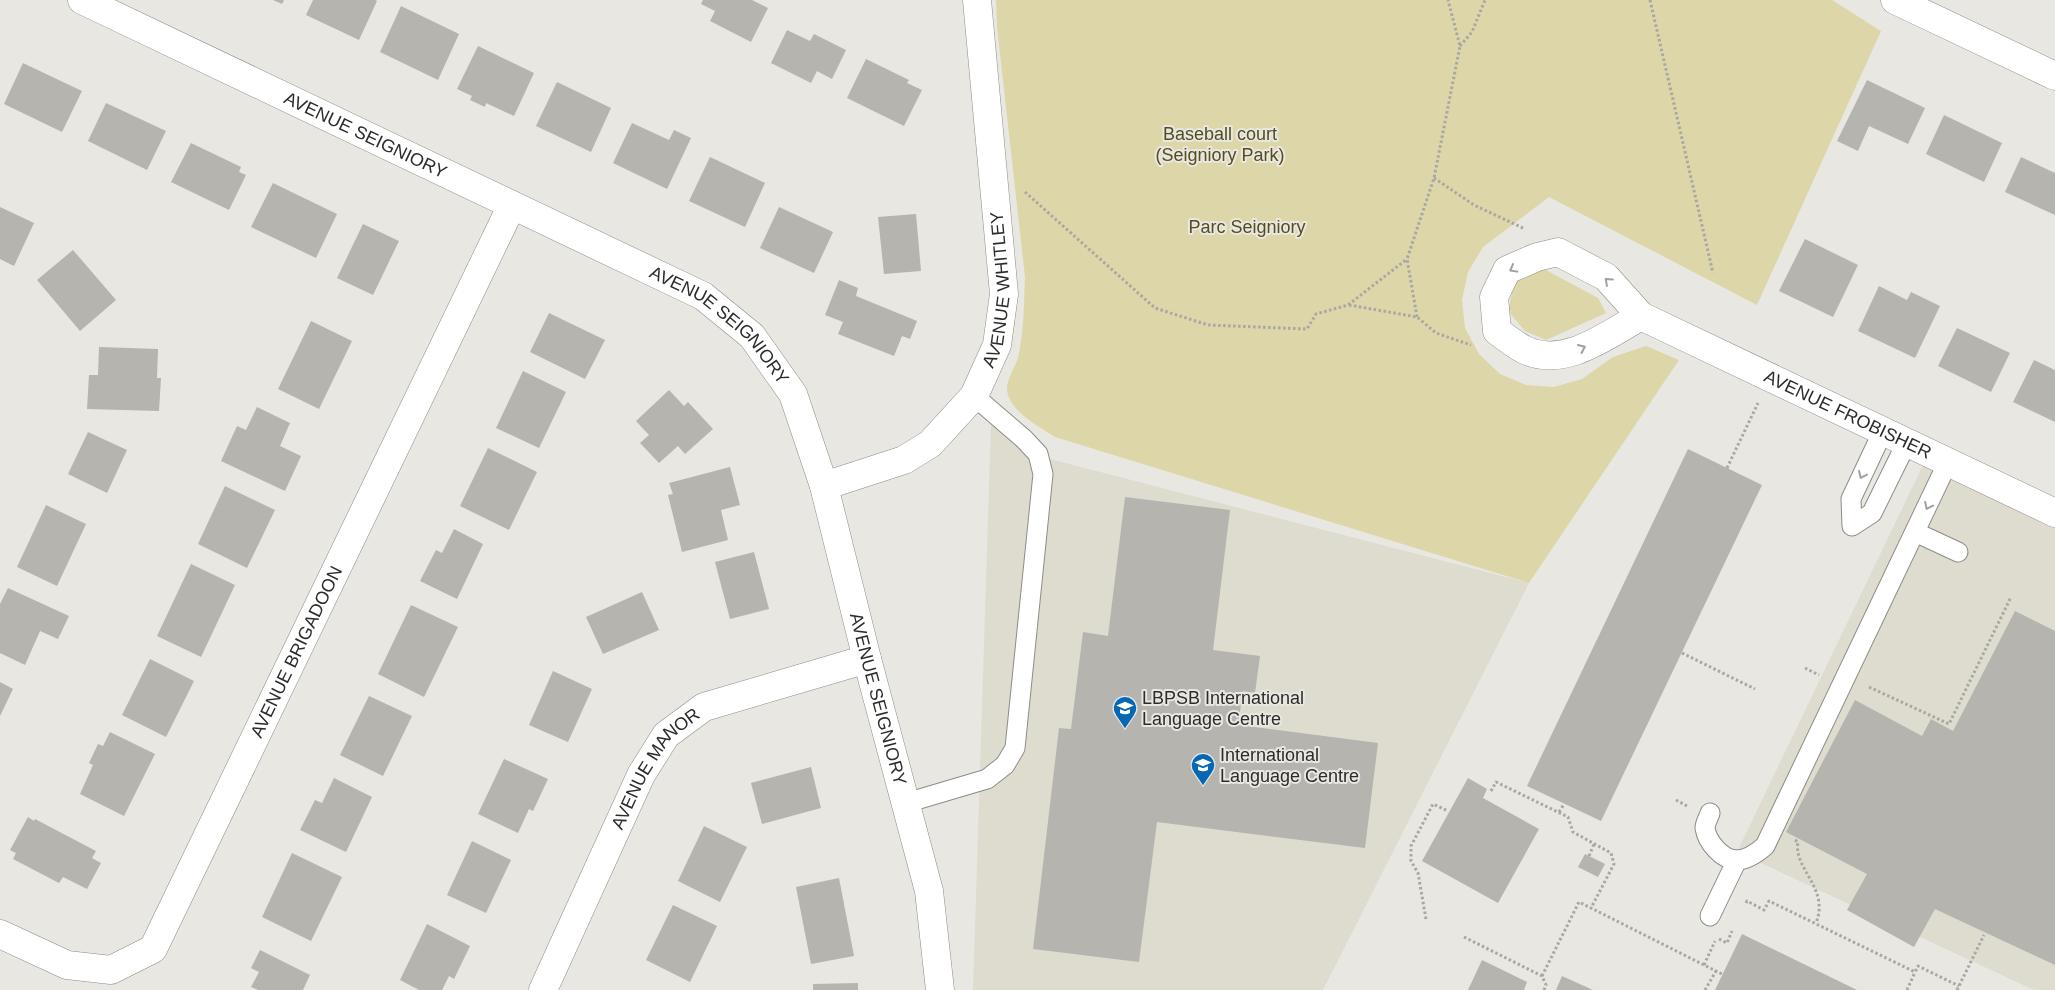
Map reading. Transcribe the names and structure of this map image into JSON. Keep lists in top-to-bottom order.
{
  "streets": {
    "street": [
      "AVENUE SEIGNIORY",
      "AVENUE WHITLEY",
      "AVENUE FROBISHER",
      "AVENUE BRIGADOON",
      "AVENUE MANOR"
    ]
  },
  "crossings": [
    ["AVENUE SEIGNIORY", "AVENUE WHITLEY"],
    ["AVENUE SEIGNIORY", "AVENUE BRIGADOON"],
    ["AVENUE SEIGNIORY", "AVENUE MANOR"]
  ],
  "parks": ["Baseball court (Seigniory Park)", "Parc Seigniory"],
  "places": {
    "school or university": ["LBPSB International Language Centre", "International Language Centre"]
  }
}
